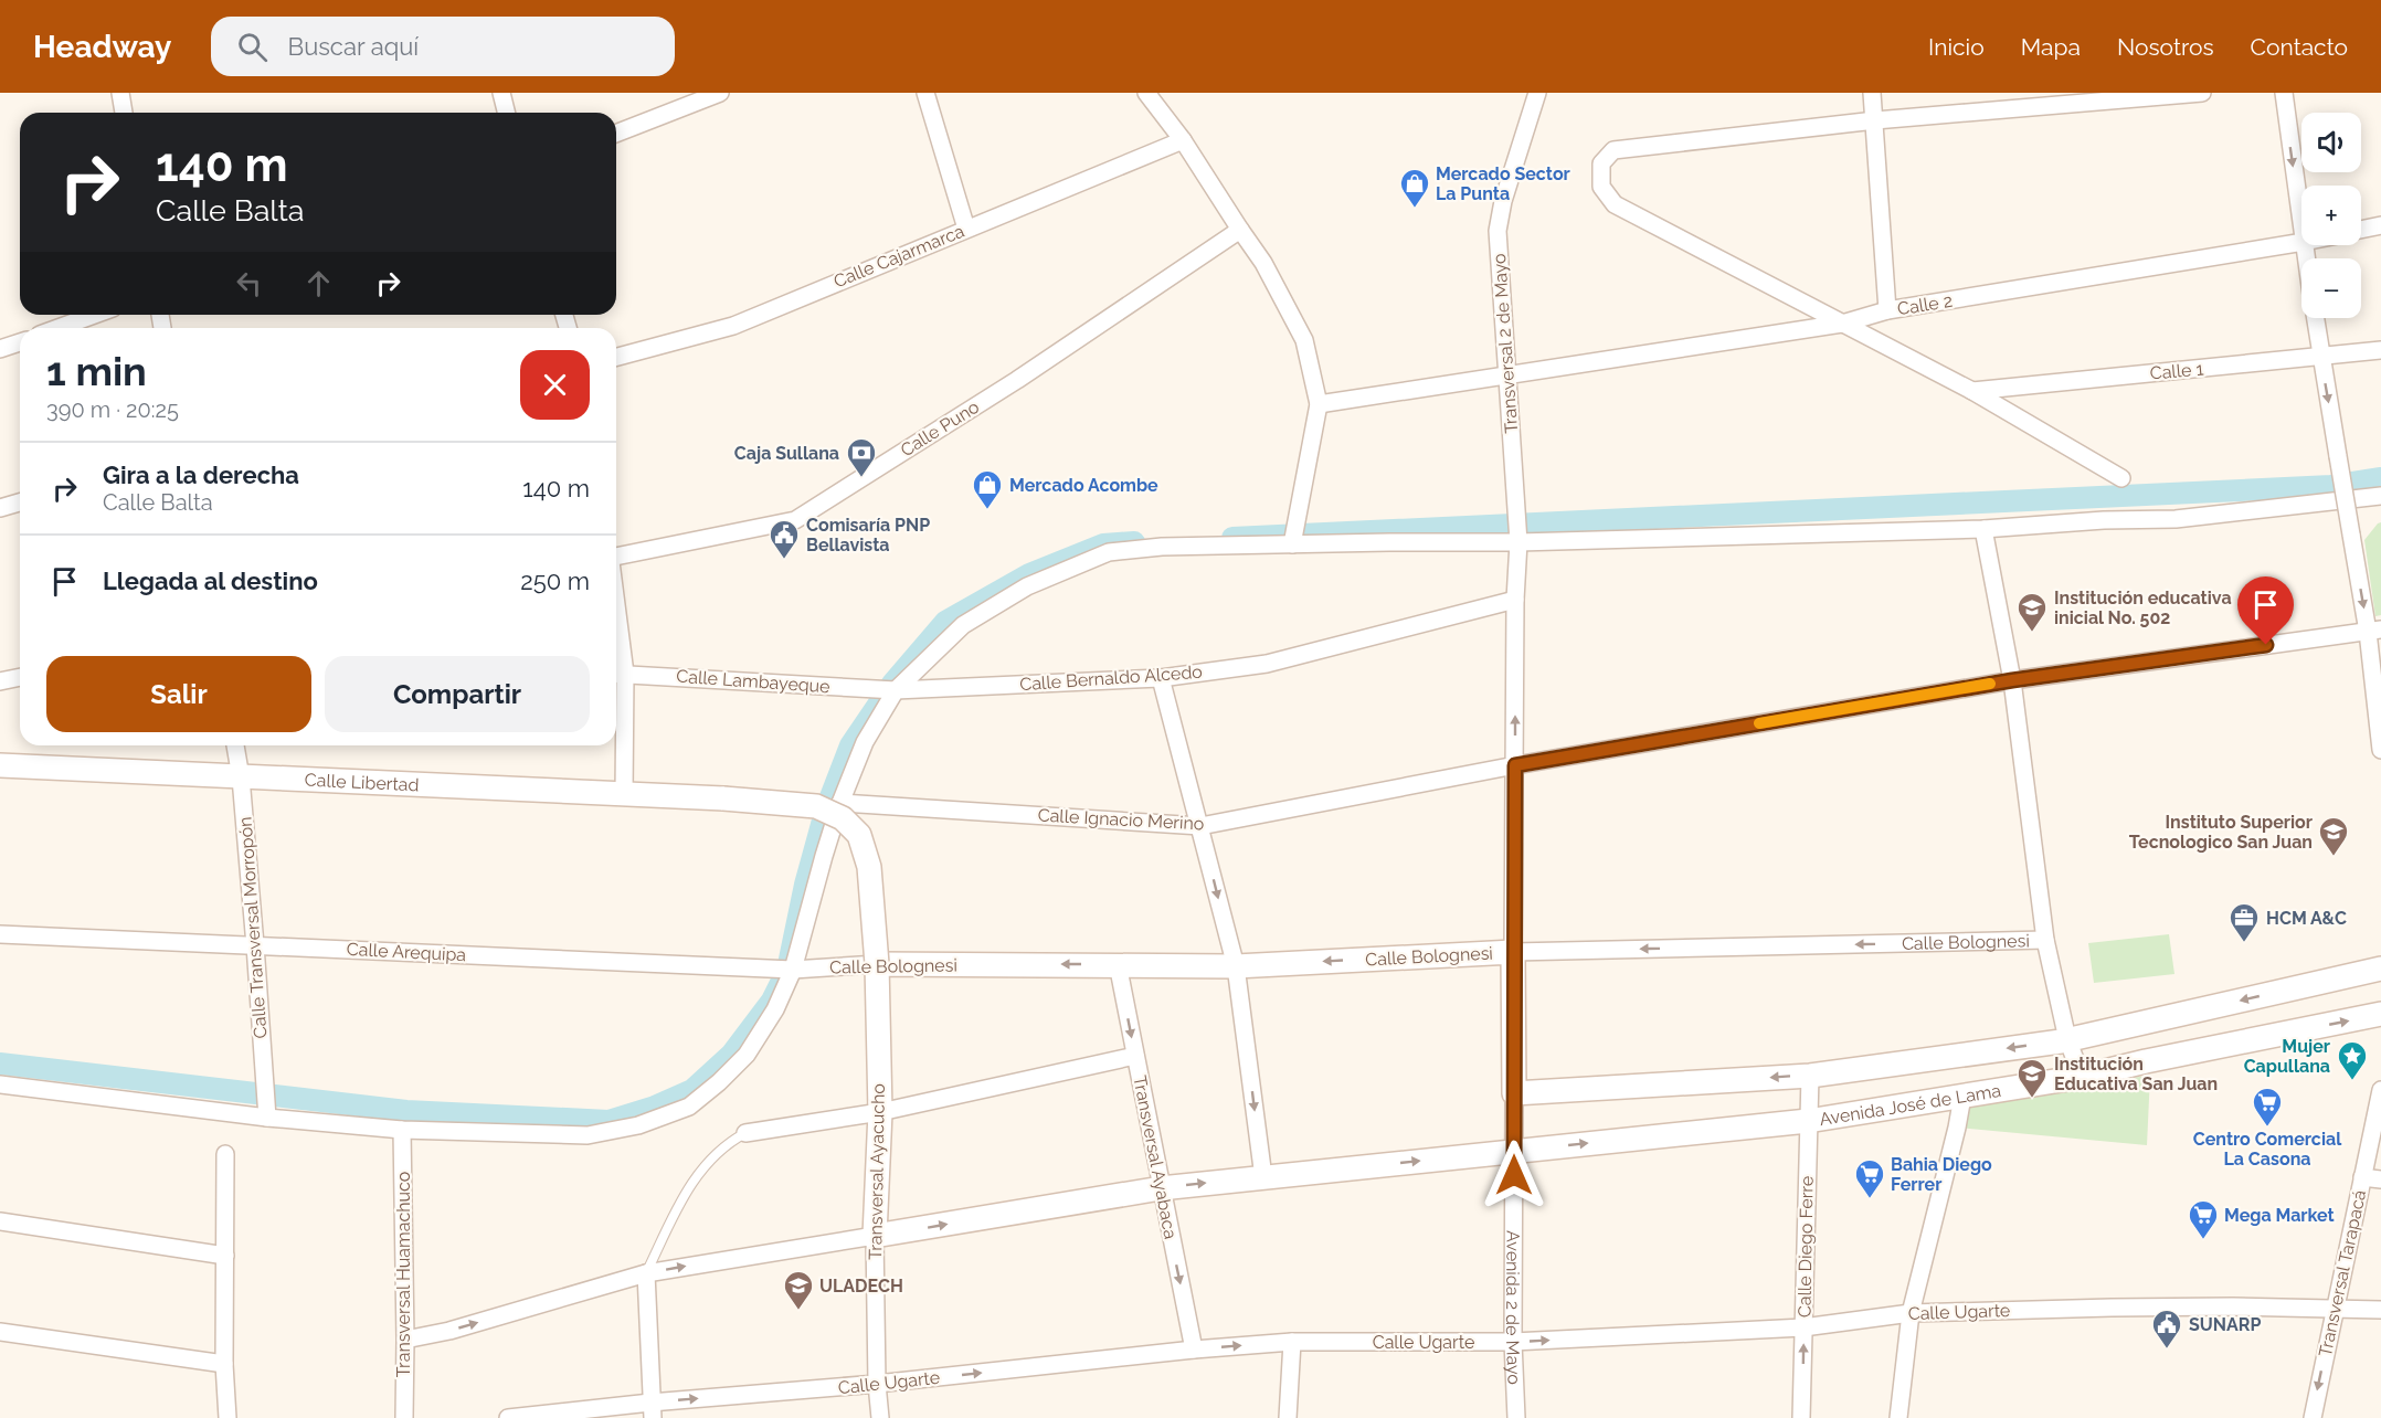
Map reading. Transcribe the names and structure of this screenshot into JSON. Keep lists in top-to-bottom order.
{
  "streets": {
    "main road": [
      "Calle Libertad",
      "Calle Bolognesi",
      "Avenida José de Lama",
      "Transversal Ayacucho",
      "Avenida 2 de Mayo"
    ],
    "street": [
      "Calle Cajarmarca",
      "Calle 2",
      "Transversal 2 de Mayo",
      "Calle 1",
      "Calle Puno",
      "Calle Bernaldo Alcedo",
      "Calle Lambayeque",
      "Calle Ignacio Merino",
      "Calle Transversal Morropón",
      "Calle Arequipa",
      "Transversal Ayabaca",
      "Calle Diego Ferre",
      "Transversal Tarapacá",
      "Transversal Huamachuco",
      "Calle Ugarte"
    ]
  },
  "crossings": [
    ["Calle 2", "Transversal 2 de Mayo"],
    ["Transversal 2 de Mayo", "Calle Bernaldo Alcedo"],
    ["Transversal 2 de Mayo", "Avenida 2 de Mayo"],
    ["Calle Bernaldo Alcedo", "Calle Lambayeque"],
    ["Calle Bernaldo Alcedo", "Avenida 2 de Mayo"],
    ["Calle Libertad", "Calle Transversal Morropón"],
    ["Calle Libertad", "Transversal Ayacucho"],
    ["Calle Ignacio Merino", "Avenida 2 de Mayo"],
    ["Calle Transversal Morropón", "Calle Arequipa"],
    ["Calle Bolognesi", "Calle Arequipa"],
    ["Calle Bolognesi", "Transversal Ayabaca"],
    ["Calle Bolognesi", "Transversal Ayacucho"],
    ["Calle Bolognesi", "Avenida 2 de Mayo"],
    ["Avenida José de Lama", "Transversal Ayabaca"],
    ["Avenida José de Lama", "Transversal Ayacucho"],
    ["Avenida José de Lama", "Calle Diego Ferre"],
    ["Avenida José de Lama", "Avenida 2 de Mayo"],
    ["Transversal Ayabaca", "Calle Ugarte"],
    ["Transversal Ayacucho", "Calle Ugarte"],
    ["Calle Diego Ferre", "Calle Ugarte"],
    ["Transversal Tarapacá", "Calle Ugarte"],
    ["Avenida 2 de Mayo", "Calle Ugarte"]
  ],
  "one_way": ["Calle Bolognesi", "Calle Ugarte"],
  "places": {
    "shop": ["Mercado Sector La Punta", "Mercado Acombe"],
    "bank": ["Caja Sullana"],
    "public building": ["Comisaría PNP Bellavista", "SUNARP"],
    "school or university": [
      "Institución educativa inicial No. 502",
      "Instituto Superior Tecnologico San Juan",
      "Institución Educativa San Juan",
      "ULADECH"
    ],
    "office": ["HCM A&C"],
    "place": ["Mujer Capullana"],
    "supermarket": ["Centro Comercial La Casona", "Bahia Diego Ferrer", "Mega Market"]
  },
  "page": {
    "header": "Headway",
    "search": "Buscar aquí",
    "nav": [
      "Inicio",
      "Mapa",
      "Nosotros",
      "Contacto"
    ],
    "map_buttons": ["+", "−"],
    "turn": ["140 m", "Calle Balta"],
    "heading": ["1 min", "390 m · 20:25"],
    "list": [
      {
        "name": "Gira a la derecha",
        "note": "Calle Balta",
        "value": "140 m"
      },
      {
        "name": "Llegada al destino",
        "value": "250 m"
      }
    ],
    "buttons": ["Salir", "Compartir"]
  }
}
